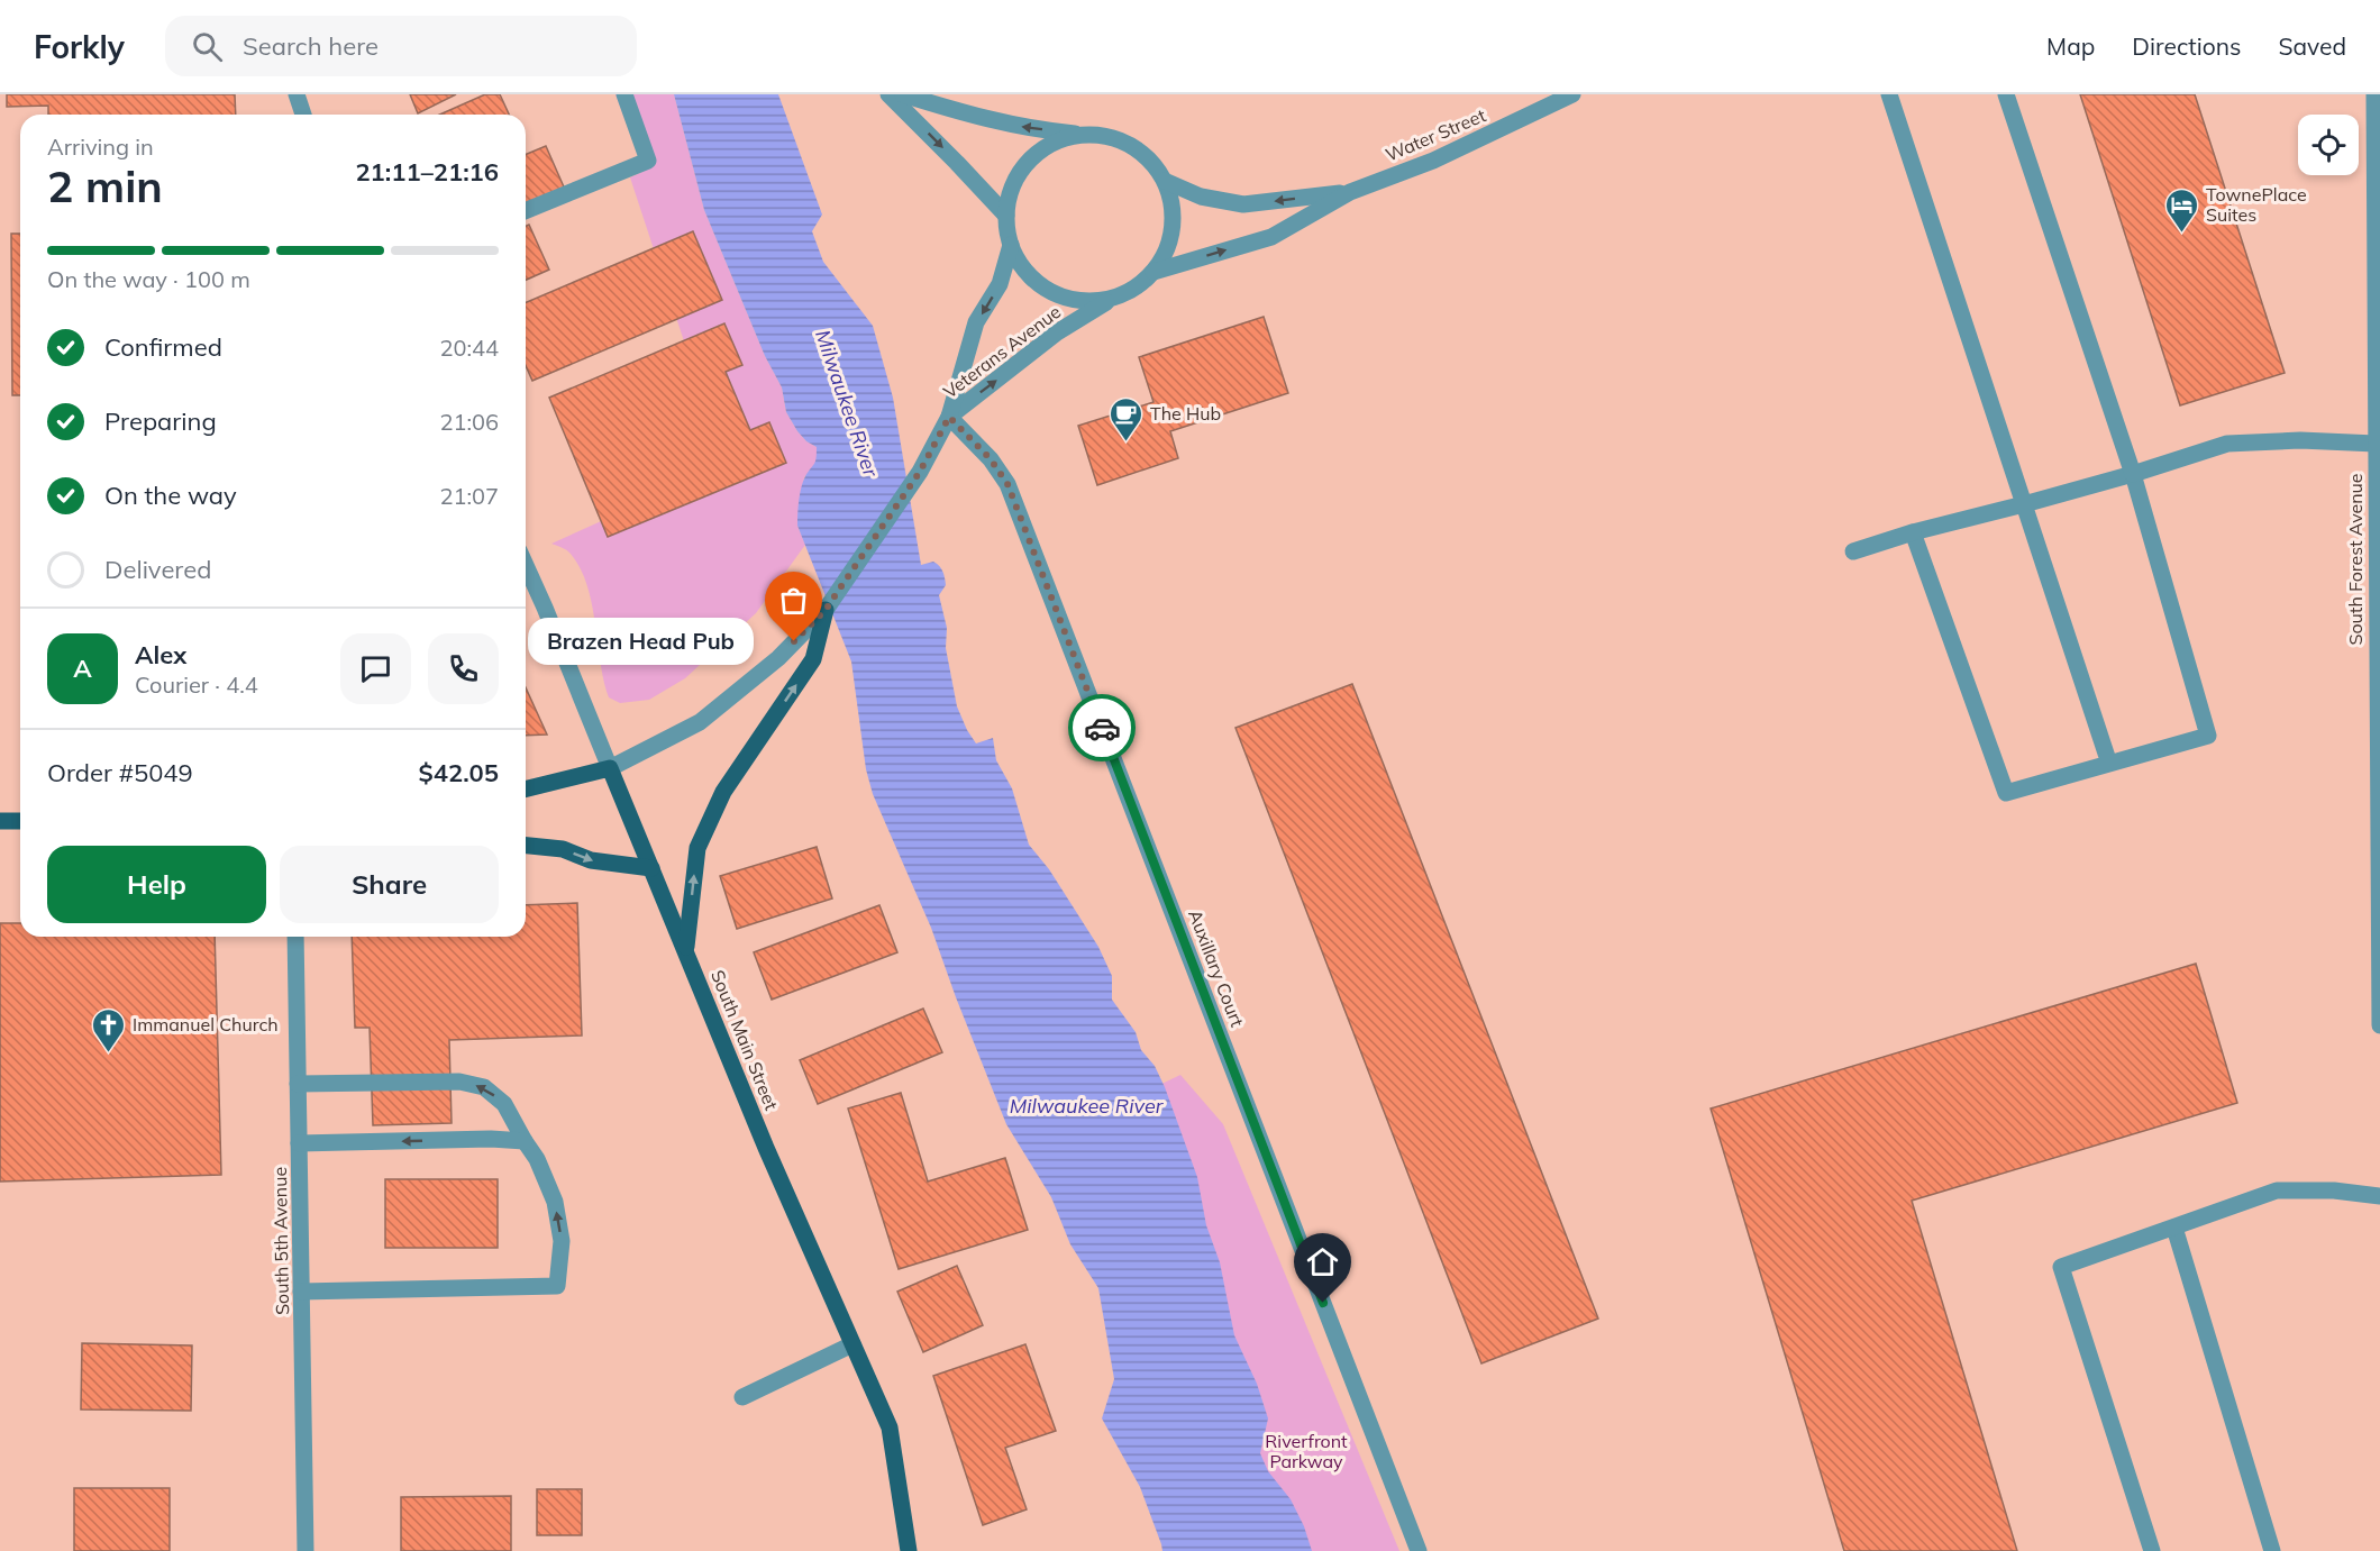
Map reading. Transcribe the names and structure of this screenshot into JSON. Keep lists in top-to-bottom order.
{
  "streets": {
    "main road": ["South Main Street"],
    "street": [
      "Water Street",
      "Veterans Avenue",
      "South Forest Avenue",
      "Auxillary Court",
      "South 5th Avenue"
    ]
  },
  "crossings": [
    ["Water Street", "Veterans Avenue"],
    ["Veterans Avenue", "Auxillary Court"],
    ["Veterans Avenue", "South Main Street"]
  ],
  "water": ["Milwaukee River"],
  "parks": ["Riverfront Parkway"],
  "places": {
    "hotel": ["TownePlace Suites"],
    "cafe": ["The Hub"],
    "other": ["Brazen Head Pub"],
    "church": ["Immanuel Church"]
  },
  "page": {
    "header": "Forkly",
    "search": "Search here",
    "nav": ["Map", "Directions", "Saved"],
    "heading": ["2 min", "Arriving in", "21:11–21:16"],
    "panel": [
      "Alex",
      "Courier · 4.4",
      "Order #5049",
      "$42.05"
    ],
    "bar": "On the way · 100 m",
    "list": [
      ["Confirmed", "20:44"],
      ["Preparing", "21:06"],
      ["On the way", "21:07"],
      "Delivered"
    ],
    "bubble": "Brazen Head Pub",
    "round": "A",
    "buttons": ["Help", "Share"]
  }
}
